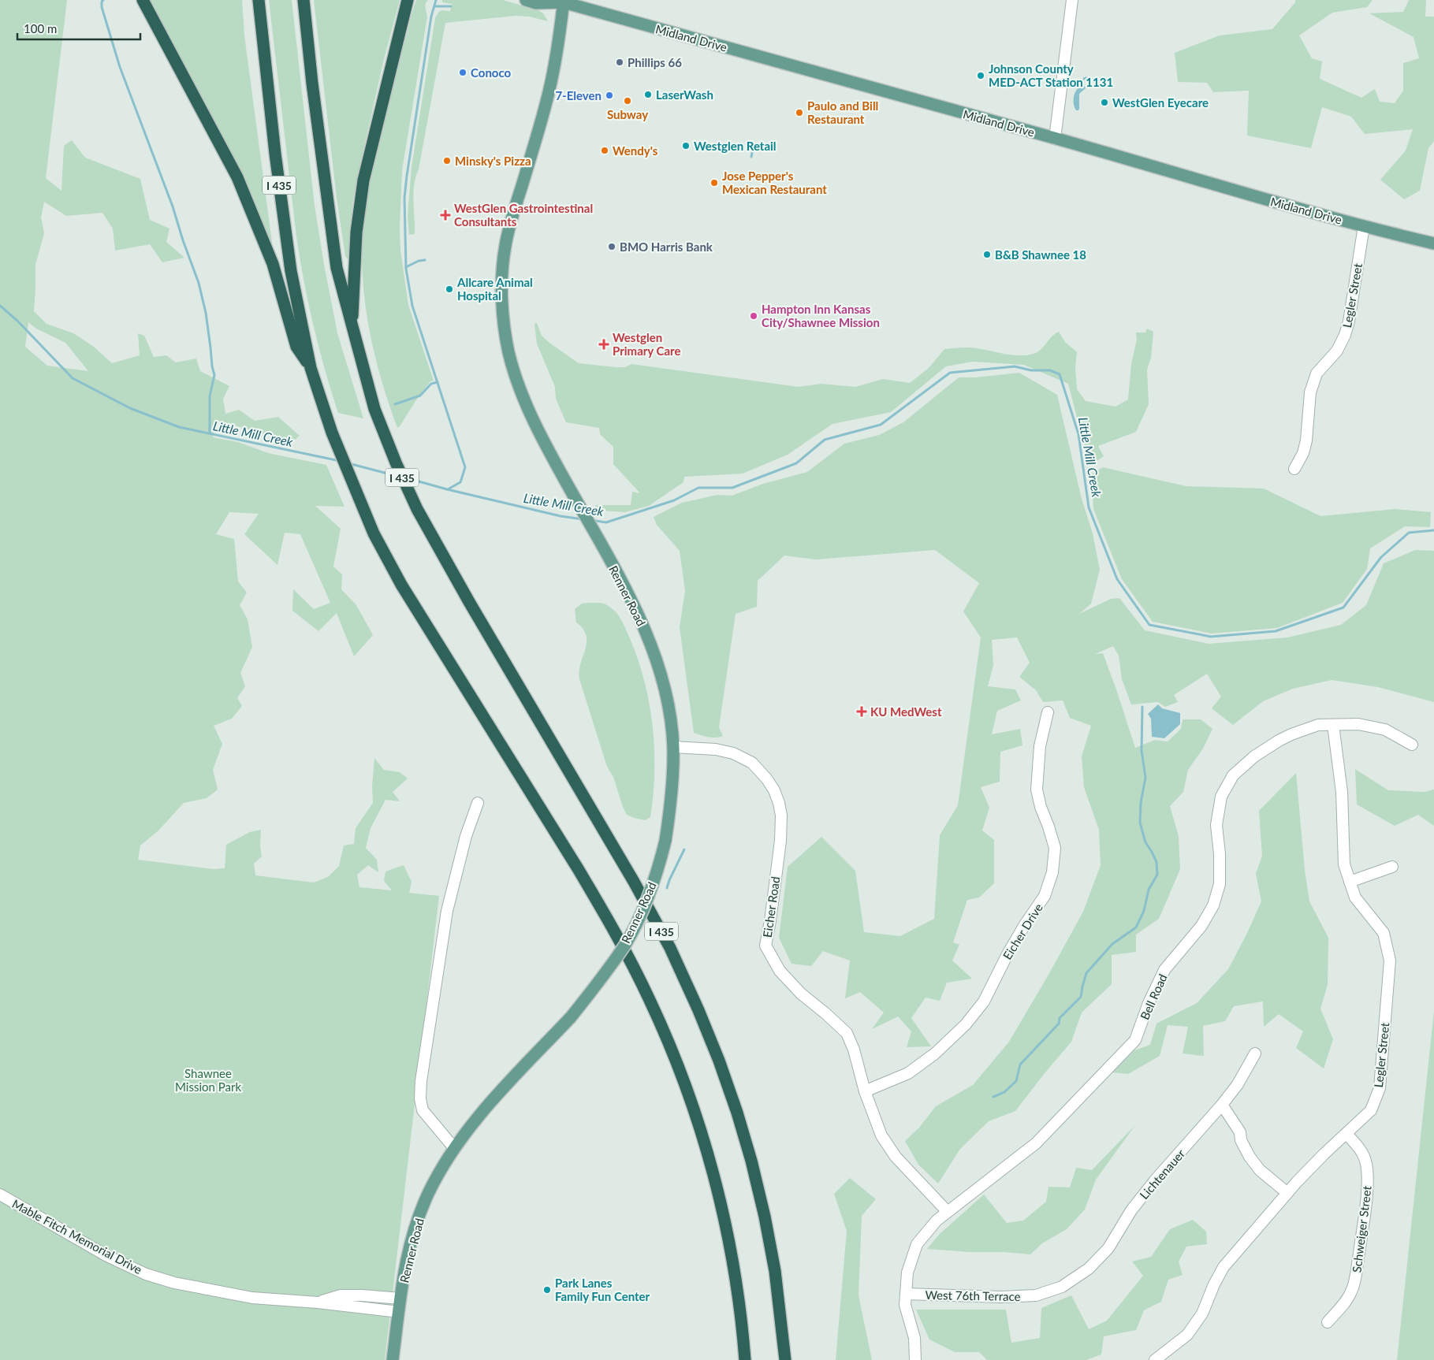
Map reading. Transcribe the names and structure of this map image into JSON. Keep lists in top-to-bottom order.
{
  "streets": {
    "highway": ["I 435"],
    "main road": ["Midland Drive", "Renner Road"],
    "street": [
      "Legler Street",
      "Eicher Road",
      "Eicher Drive",
      "Bell Road",
      "Lichtenauer",
      "Schweiger Street",
      "Mable Fitch Memorial Drive",
      "West 76th Terrace"
    ]
  },
  "crossings": [
    ["Midland Drive", "Legler Street"],
    ["Midland Drive", "Renner Road"],
    ["Legler Street", "Bell Road"],
    ["Legler Street", "Schweiger Street"],
    ["Renner Road", "Eicher Road"],
    ["Renner Road", "Mable Fitch Memorial Drive"],
    ["Eicher Road", "Eicher Drive"],
    ["Eicher Road", "Bell Road"],
    ["Bell Road", "West 76th Terrace"],
    ["Lichtenauer", "West 76th Terrace"]
  ],
  "water": ["Little Mill Creek"],
  "parks": ["Shawnee Mission Park"],
  "places": {
    "other": [
      "Phillips 66",
      "Conoco",
      "Johnson County MED-ACT Station 1131",
      "LaserWash",
      "7-Eleven",
      "Subway",
      "WestGlen Eyecare",
      "Paulo and Bill Restaurant",
      "Westglen Retail",
      "Wendy's",
      "Minsky's Pizza",
      "Jose Pepper's Mexican Restaurant",
      "BMO Harris Bank",
      "B&B Shawnee 18",
      "Allcare Animal Hospital",
      "Hampton Inn Kansas City/Shawnee Mission",
      "Park Lanes Family Fun Center"
    ],
    "health": ["WestGlen Gastrointestinal Consultants", "Westglen Primary Care", "KU MedWest"]
  },
  "scale_bar": "100 m"
}
